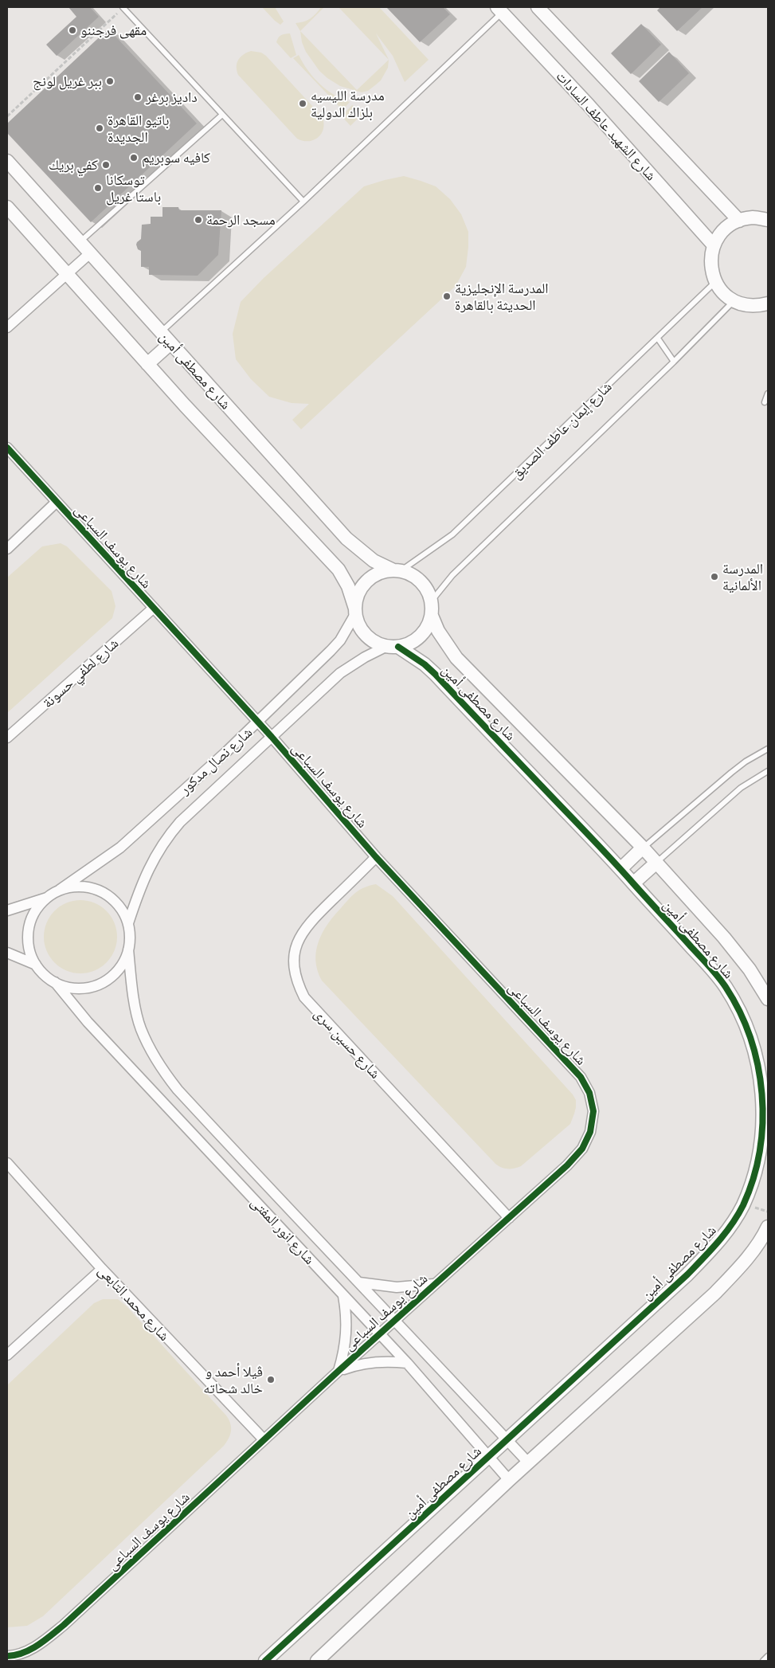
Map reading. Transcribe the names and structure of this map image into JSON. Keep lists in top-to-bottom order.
{
  "streets": {
    "street": [
      "شارع الشهيد عاطف السادات",
      "شارع مصطفى أمين",
      "شارع يوسف السباعى",
      "شارع لطفي حسونة",
      "شارع نصال مدكور",
      "شارع حسين سرى",
      "شارع انور المفتى",
      "شارع محمد التابعى"
    ],
    "lane": ["شارع إيمان عاطف الصديق"]
  },
  "crossings": [
    ["شارع مصطفى أمين", "شارع إيمان عاطف الصديق"],
    ["شارع مصطفى أمين", "شارع نصال مدكور"],
    ["شارع مصطفى أمين", "شارع انور المفتى"],
    ["شارع إيمان عاطف الصديق", "شارع نصال مدكور"],
    ["شارع يوسف السباعى", "شارع لطفي حسونة"],
    ["شارع يوسف السباعى", "شارع نصال مدكور"],
    ["شارع يوسف السباعى", "شارع حسين سرى"],
    ["شارع يوسف السباعى", "شارع انور المفتى"],
    ["شارع يوسف السباعى", "شارع محمد التابعى"],
    ["شارع نصال مدكور", "شارع انور المفتى"]
  ],
  "places": [
    "مقهى فرجننو",
    "ببر غريل لونج",
    "داديز برغر",
    "مدرسة الليسيه بلزاك الدولية",
    "باتيو القاهرة الجديدة",
    "كافيه سوبريم",
    "كفي بريك",
    "توسكانا باستا غريل",
    "مسجد الرحمة",
    "المدرسة الإنجليزية الحديثة بالقاهرة",
    "المدرسة الألمانية",
    "ڤيلا أحمد و خالد شحاته"
  ]
}
